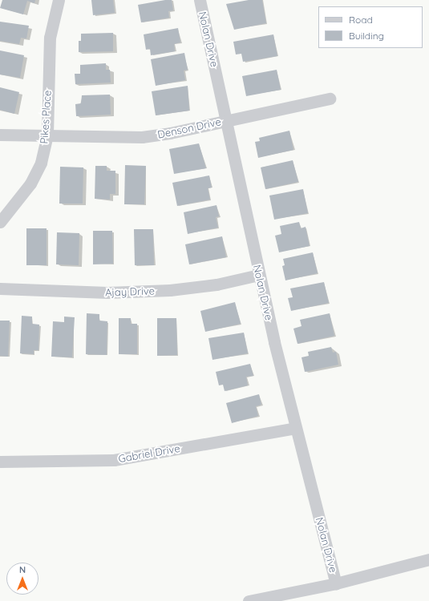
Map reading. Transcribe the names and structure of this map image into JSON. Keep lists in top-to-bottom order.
{
  "streets": {
    "street": [
      "Nolan Drive",
      "Pikes Place",
      "Denson Drive",
      "Ajay Drive",
      "Gabriel Drive"
    ]
  },
  "crossings": [
    ["Nolan Drive", "Denson Drive"],
    ["Nolan Drive", "Ajay Drive"],
    ["Nolan Drive", "Gabriel Drive"],
    ["Pikes Place", "Denson Drive"]
  ],
  "legend": ["Road", "Building"],
  "north": "top"
}
